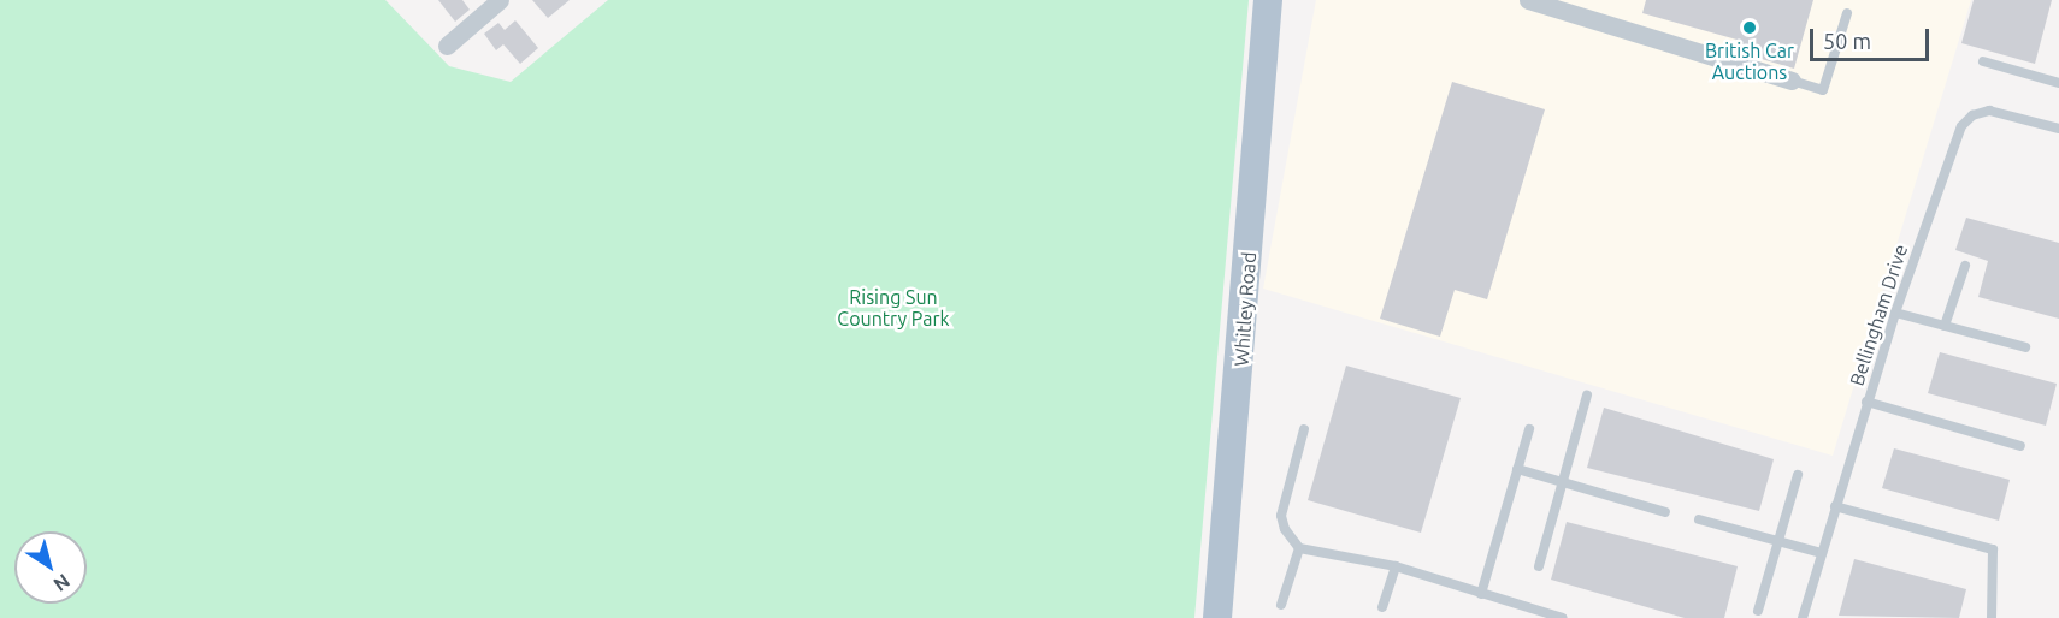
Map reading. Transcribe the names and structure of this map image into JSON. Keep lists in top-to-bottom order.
{
  "streets": {
    "main road": ["Whitley Road"],
    "lane": ["Bellingham Drive"]
  },
  "parks": ["Rising Sun Country Park"],
  "places": ["British Car Auctions"],
  "scale_bar": "50 m",
  "north": "bottom right"
}
